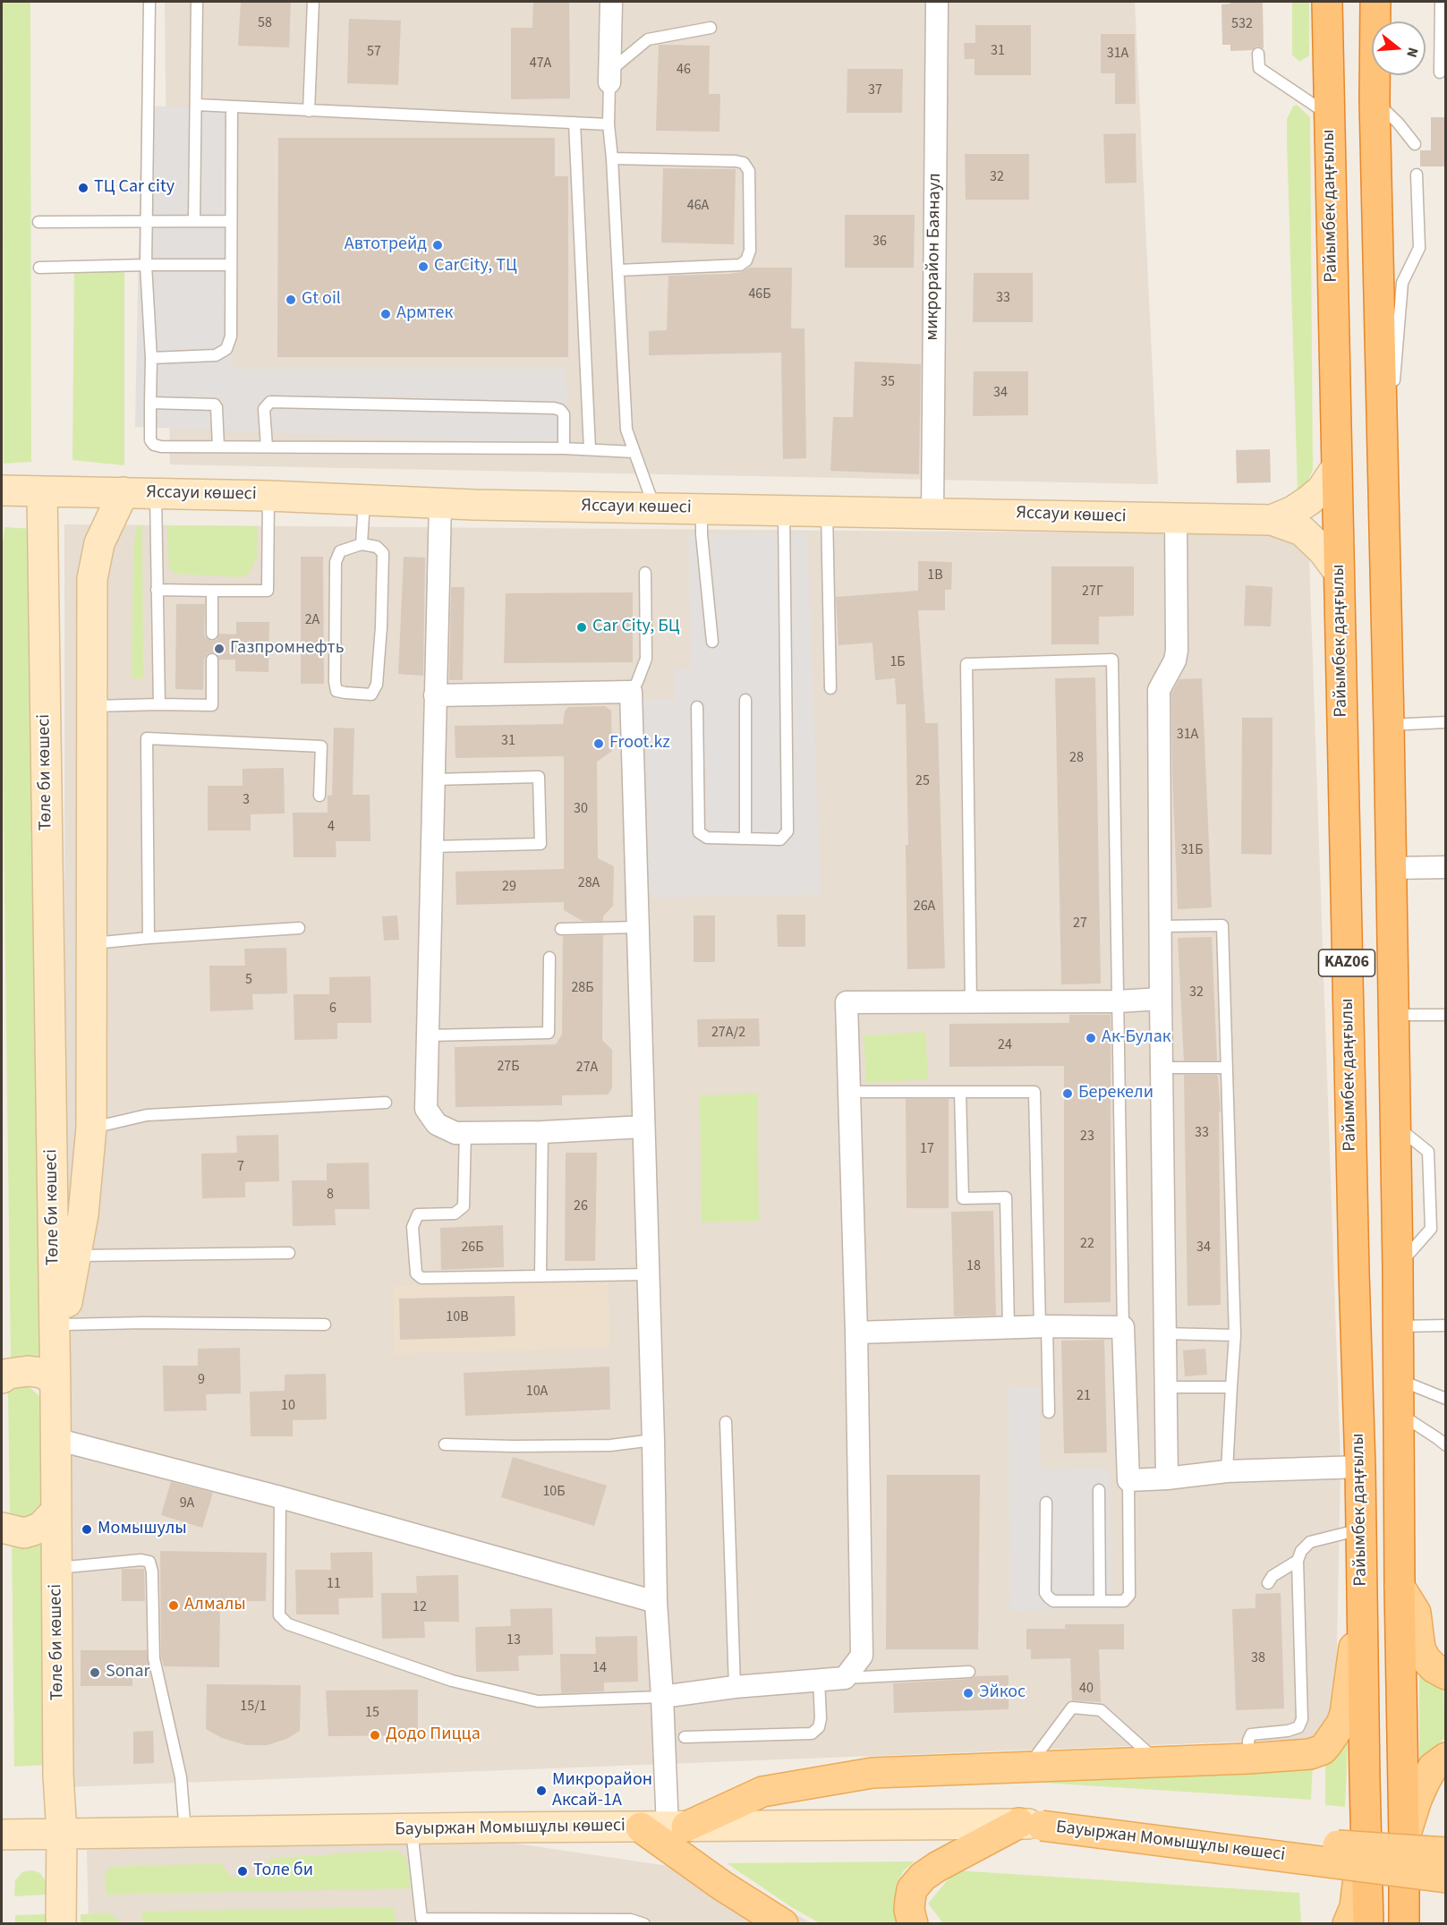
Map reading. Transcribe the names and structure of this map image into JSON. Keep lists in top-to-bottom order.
{
  "streets": {
    "highway": ["Райымбек даңғылы", "KАZ06"],
    "main road": ["Яссауи көшесі", "Төле би көшесі", "Бауыржан Момышұлы көшесі"],
    "street": ["микрорайон Баянаул"]
  },
  "crossings": [
    ["микрорайон Баянаул", "Яссауи көшесі"],
    ["Яссауи көшесі", "Төле би көшесі"],
    ["Төле би көшесі", "Бауыржан Момышұлы көшесі"]
  ],
  "places": [
    "ТЦ Car city",
    "Автотрейд",
    "CarCity, ТЦ",
    "Gt oil",
    "Армтек",
    "Car City, БЦ",
    "Газпромнефть",
    "Froot.kz",
    "Ак-Булак",
    "Берекели",
    "Момышулы",
    "Алмалы",
    "Sonar",
    "Эйкос",
    "Додо Пицца",
    "Микрорайон Аксай-1А",
    "Толе би"
  ],
  "house_numbers": [
    "58",
    "532",
    "31",
    "57",
    "31А",
    "47А",
    "46",
    "37",
    "32",
    "46А",
    "36",
    "46Б",
    "33",
    "35",
    "34",
    "1В",
    "27Г",
    "2А",
    "1Б",
    "31А",
    "31",
    "28",
    "25",
    "3",
    "30",
    "4",
    "31Б",
    "28А",
    "29",
    "26А",
    "27",
    "5",
    "28Б",
    "32",
    "6",
    "27А/2",
    "24",
    "27Б",
    "27А",
    "33",
    "23",
    "17",
    "7",
    "8",
    "26",
    "22",
    "26Б",
    "34",
    "18",
    "10В",
    "9",
    "10А",
    "21",
    "10",
    "10Б",
    "9А",
    "11",
    "12",
    "13",
    "38",
    "14",
    "40",
    "15/1",
    "15"
  ],
  "north": "right"
}
